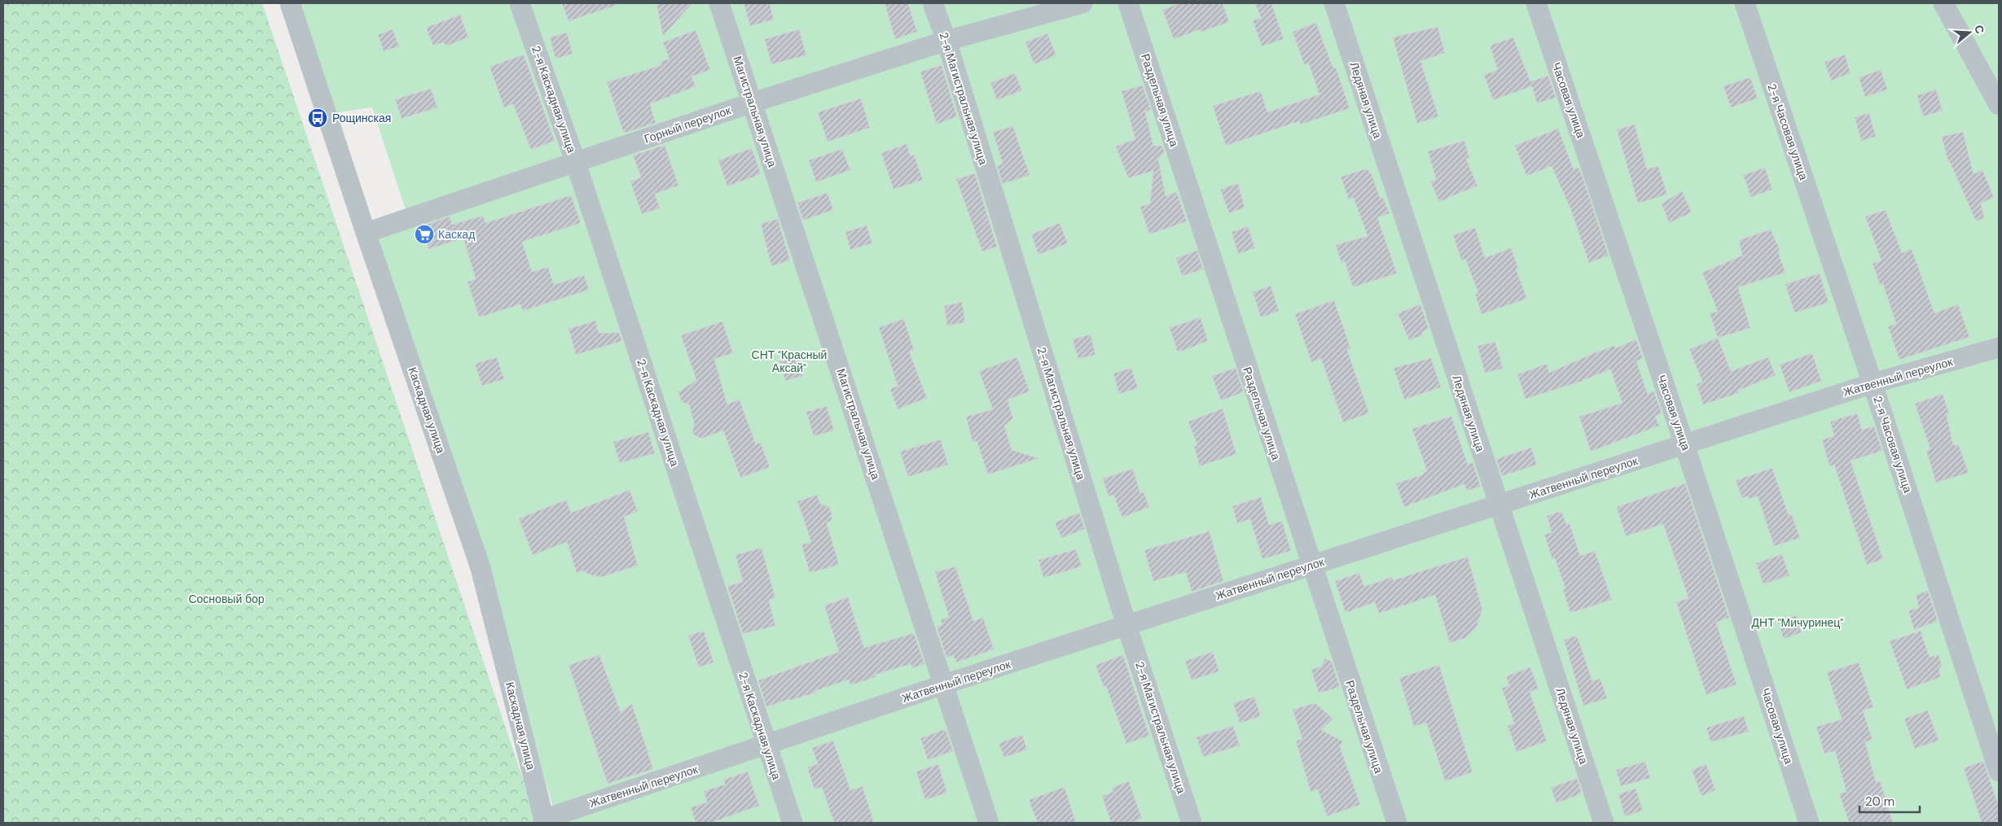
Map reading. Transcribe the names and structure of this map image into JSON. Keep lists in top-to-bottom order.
{
  "streets": {
    "street": [
      "2-я Магистральная улица",
      "2-я Каскадная улица",
      "Раздельная улица",
      "Ледяная улица",
      "Часовая улица",
      "Магистральная улица",
      "Горный переулок",
      "2-я Часовая улица",
      "Жатвенный переулок",
      "Каскадная улица"
    ]
  },
  "crossings": [
    ["2-я Магистральная улица", "Горный переулок"],
    ["2-я Магистральная улица", "Жатвенный переулок"],
    ["2-я Каскадная улица", "Горный переулок"],
    ["2-я Каскадная улица", "Жатвенный переулок"],
    ["Раздельная улица", "Жатвенный переулок"],
    ["Ледяная улица", "Жатвенный переулок"],
    ["Часовая улица", "Жатвенный переулок"],
    ["Магистральная улица", "Горный переулок"],
    ["Магистральная улица", "Жатвенный переулок"],
    ["Горный переулок", "Каскадная улица"],
    ["2-я Часовая улица", "Жатвенный переулок"],
    ["Жатвенный переулок", "Каскадная улица"]
  ],
  "parks": ["СНТ \"Красный Аксай\"", "Сосновый бор", "ДНТ \"Мичуринец\""],
  "places": {
    "bus stop": ["Рощинская"],
    "supermarket": ["Каскад"]
  },
  "scale_bar": "20 m",
  "north": "right"
}
